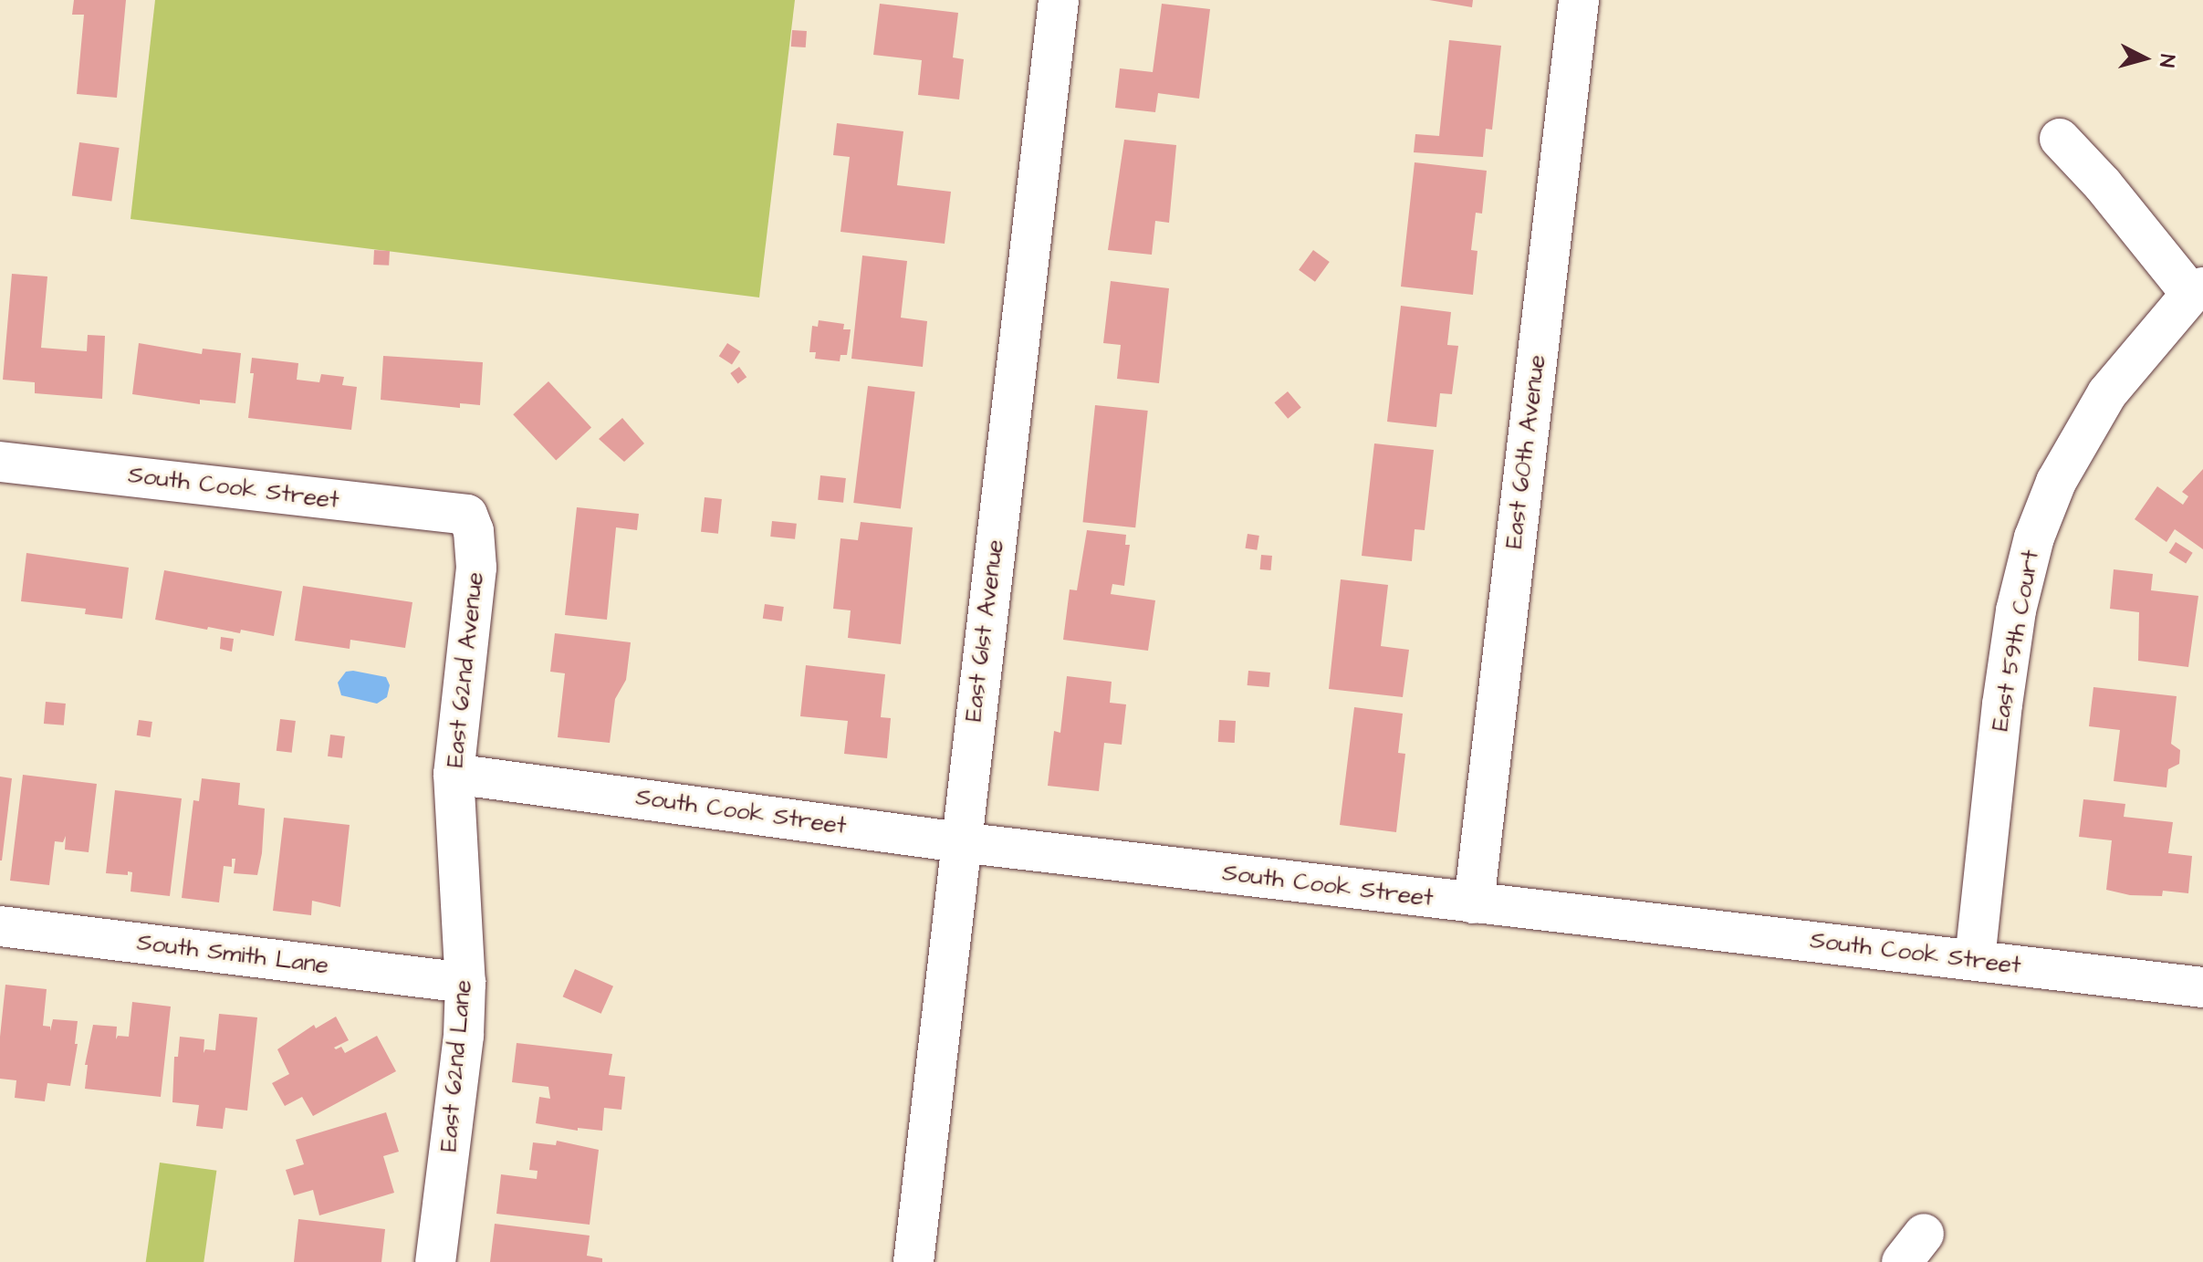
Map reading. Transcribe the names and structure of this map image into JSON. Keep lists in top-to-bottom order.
{
  "streets": {
    "street": [
      "East 60th Avenue",
      "South Cook Street",
      "East 61st Avenue",
      "East 59th Court",
      "East 62nd Avenue",
      "South Smith Lane",
      "East 62nd Lane"
    ]
  },
  "crossings": [
    ["East 60th Avenue", "South Cook Street"],
    ["South Cook Street", "East 61st Avenue"],
    ["South Cook Street", "East 59th Court"],
    ["South Cook Street", "East 62nd Avenue"],
    ["East 62nd Avenue", "East 62nd Lane"],
    ["South Smith Lane", "East 62nd Lane"]
  ],
  "north": "right"
}
